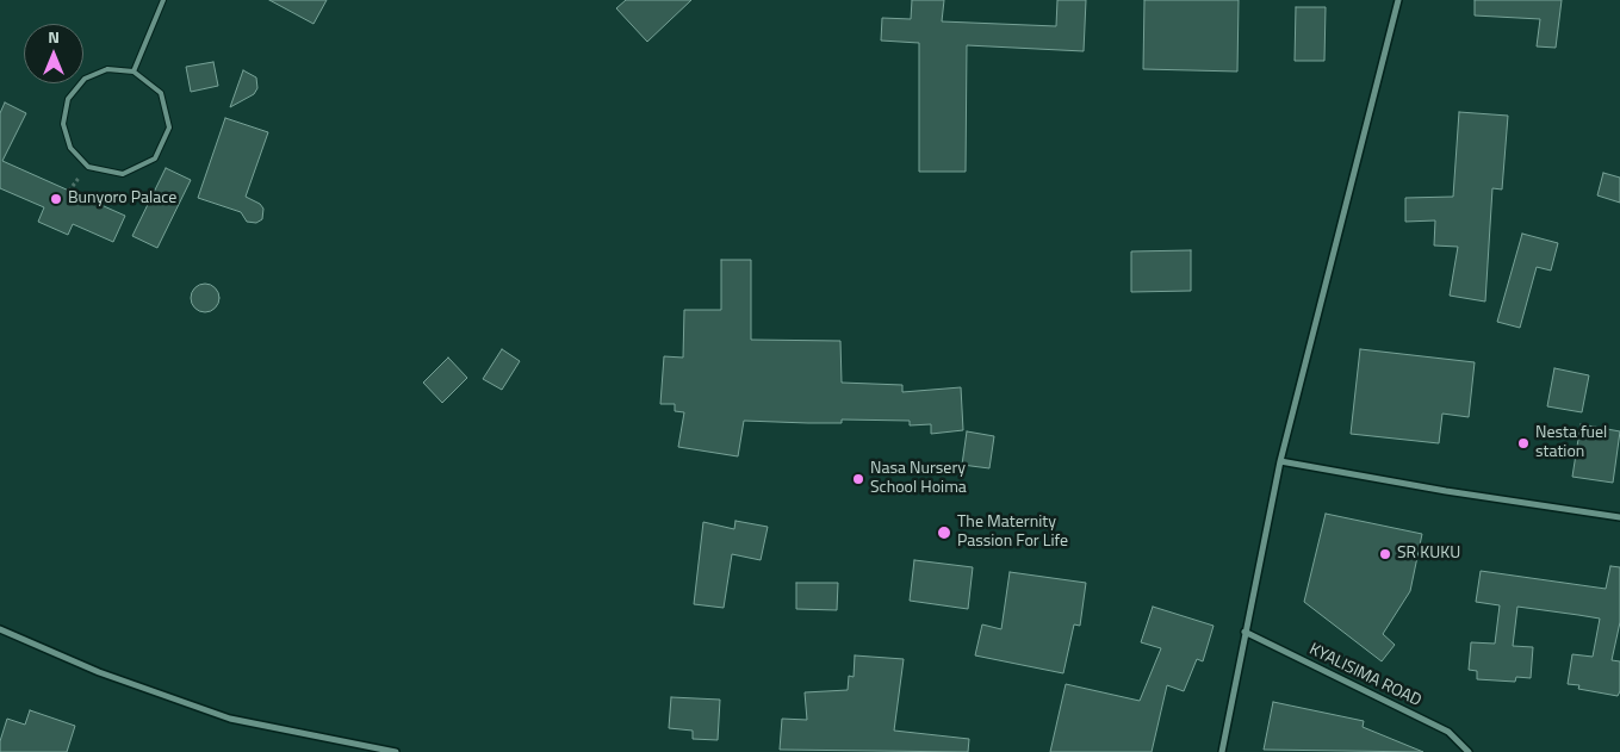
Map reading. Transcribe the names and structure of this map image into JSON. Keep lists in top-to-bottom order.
{
  "streets": {
    "street": ["KYALISIMA ROAD"]
  },
  "places": [
    "Bunyoro Palace",
    "Nesta fuel station",
    "Nasa Nursery School Hoima",
    "The Maternity Passion For Life",
    "SR KUKU"
  ],
  "north": "top"
}
